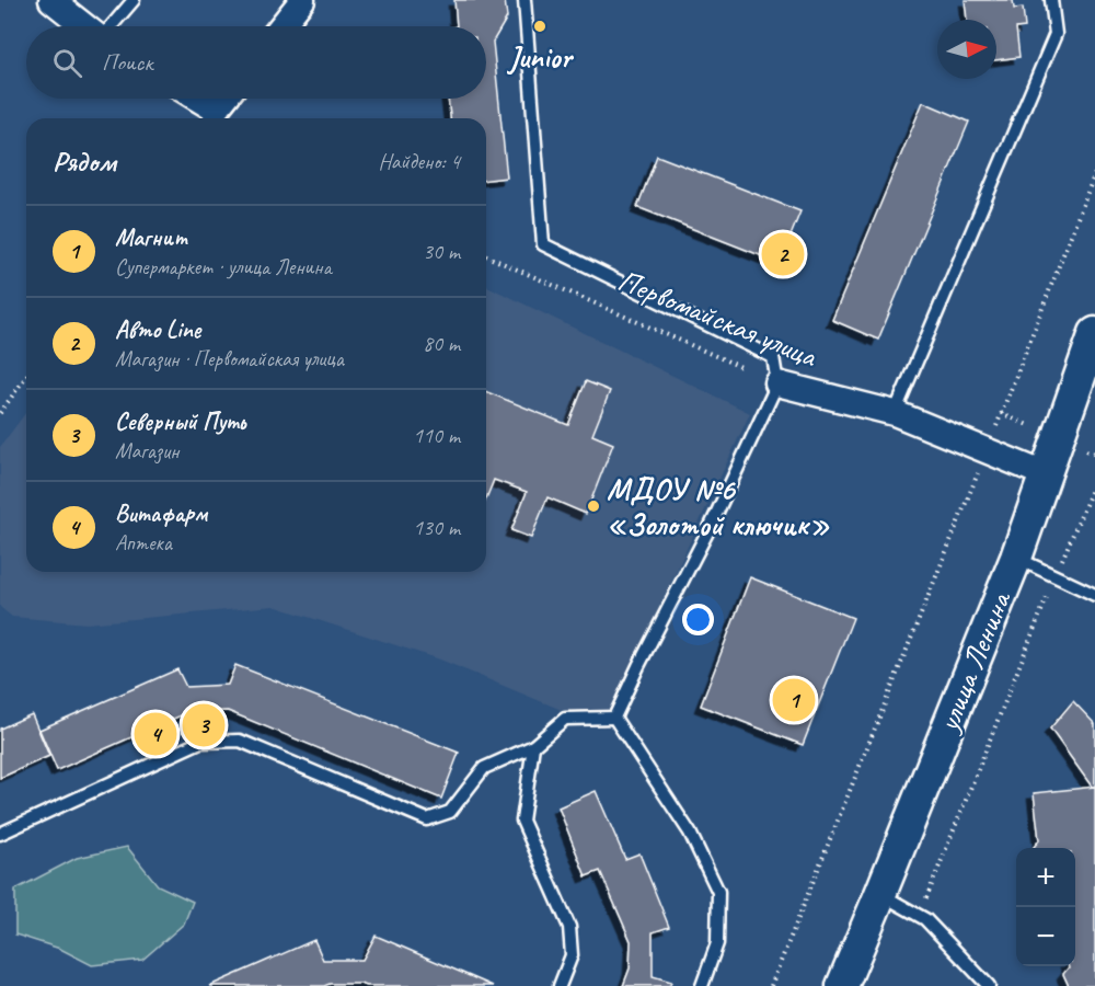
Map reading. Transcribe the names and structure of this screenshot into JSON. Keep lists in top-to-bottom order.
{
  "streets": {
    "street": ["Первомайская улица", "улица Ленина"]
  },
  "crossings": [
    ["Первомайская улица", "улица Ленина"]
  ],
  "places": ["Junior", "МДОУ №6 «Золотой ключик»"],
  "north": "right",
  "page": {
    "search": "Поиск",
    "heading": ["Рядом", "Найдено: 4"],
    "list": [
      {
        "mark": "1",
        "name": "Магнит",
        "note": "Супермаркет · улица Ленина",
        "value": "30 m"
      },
      {
        "mark": "2",
        "name": "Авто Line",
        "note": "Магазин · Первомайская улица",
        "value": "80 m"
      },
      {
        "mark": "3",
        "name": "Северный Путь",
        "note": "Магазин",
        "value": "110 m"
      },
      {
        "mark": "4",
        "name": "Витафарм",
        "note": "Аптека",
        "value": "130 m"
      }
    ],
    "pins": [
      "2",
      "1",
      "3",
      "4"
    ],
    "map_buttons": ["+", "−"]
  }
}
